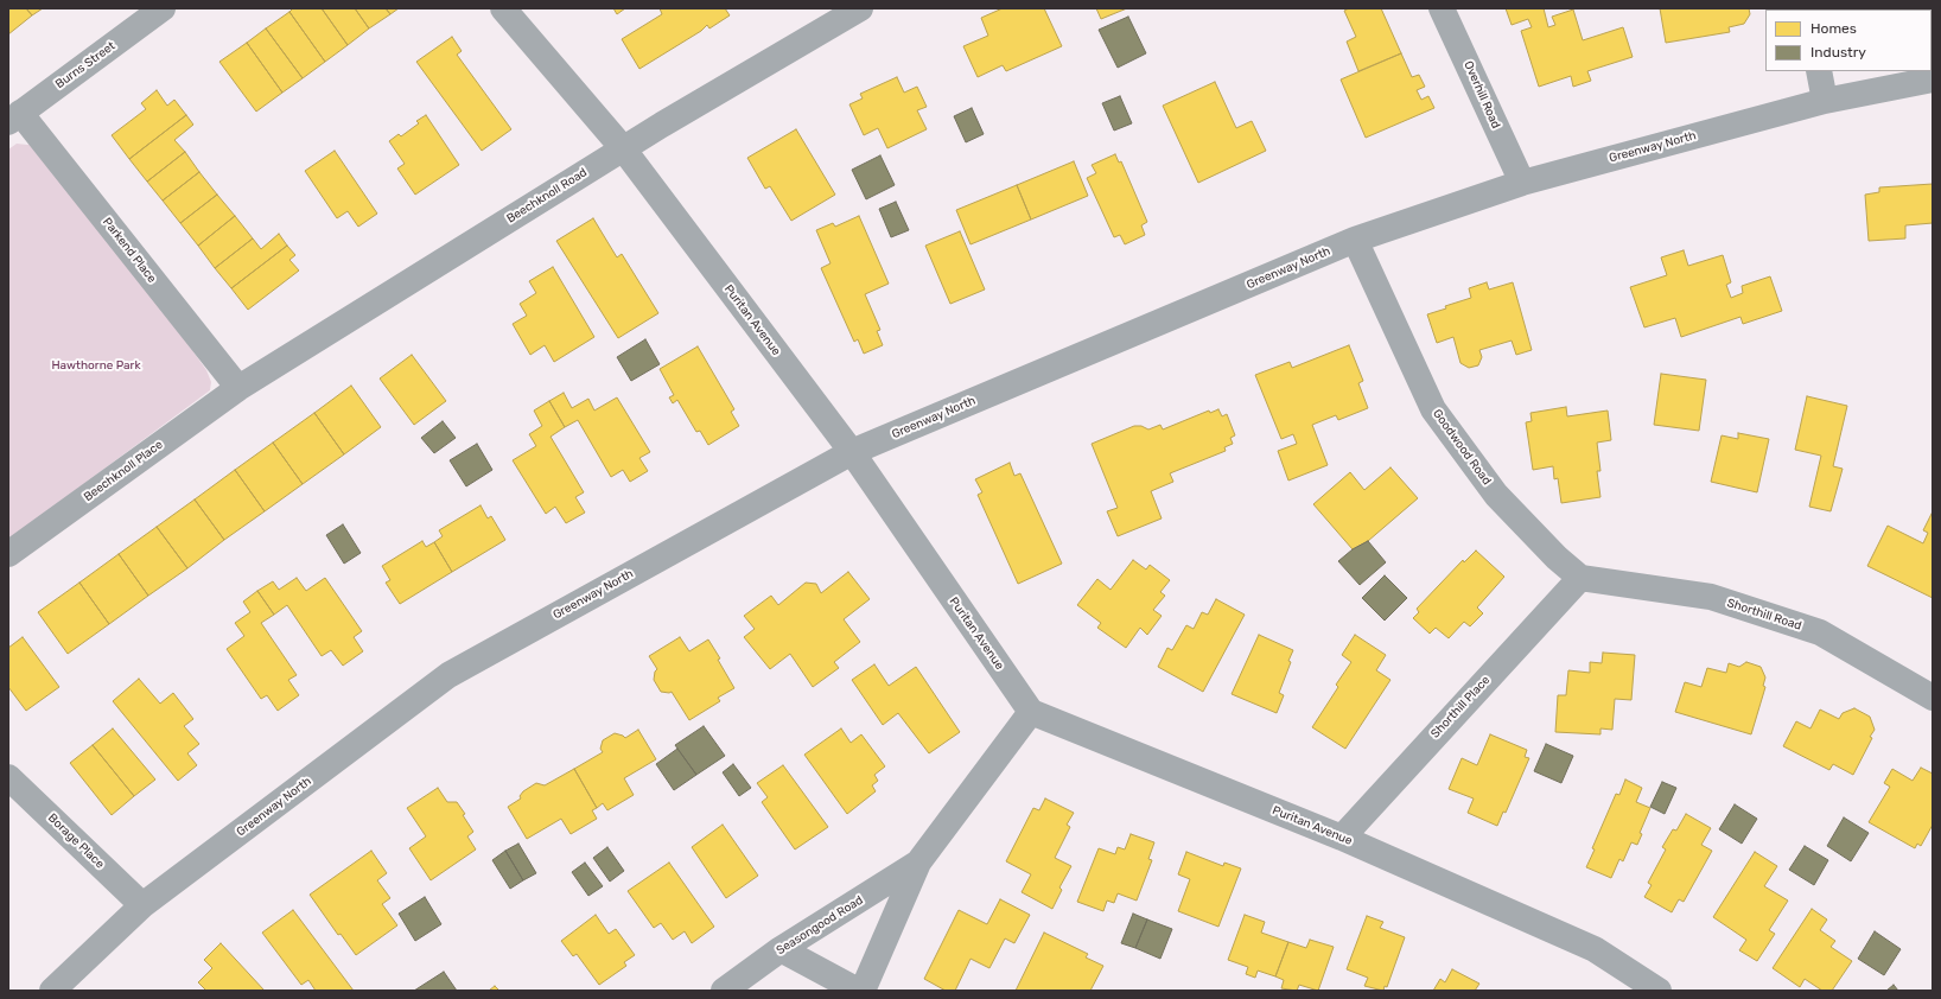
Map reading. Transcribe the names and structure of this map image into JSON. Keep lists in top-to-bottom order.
{
  "streets": {
    "street": [
      "Burns Street",
      "Overhill Road",
      "Greenway North",
      "Beechknoll Road",
      "Parkend Place",
      "Puritan Avenue",
      "Goodwood Road",
      "Beechknoll Place",
      "Shorthill Road",
      "Shorthill Place",
      "Borage Place",
      "Seasongood Road"
    ]
  },
  "crossings": [
    ["Burns Street", "Parkend Place"],
    ["Overhill Road", "Greenway North"],
    ["Greenway North", "Puritan Avenue"],
    ["Greenway North", "Goodwood Road"],
    ["Greenway North", "Borage Place"],
    ["Beechknoll Road", "Parkend Place"],
    ["Beechknoll Road", "Puritan Avenue"],
    ["Beechknoll Road", "Beechknoll Place"],
    ["Parkend Place", "Beechknoll Place"],
    ["Puritan Avenue", "Shorthill Place"],
    ["Puritan Avenue", "Seasongood Road"],
    ["Goodwood Road", "Shorthill Road"],
    ["Goodwood Road", "Shorthill Place"],
    ["Shorthill Road", "Shorthill Place"]
  ],
  "parks": ["Hawthorne Park"],
  "legend": ["Homes", "Industry"]
}
